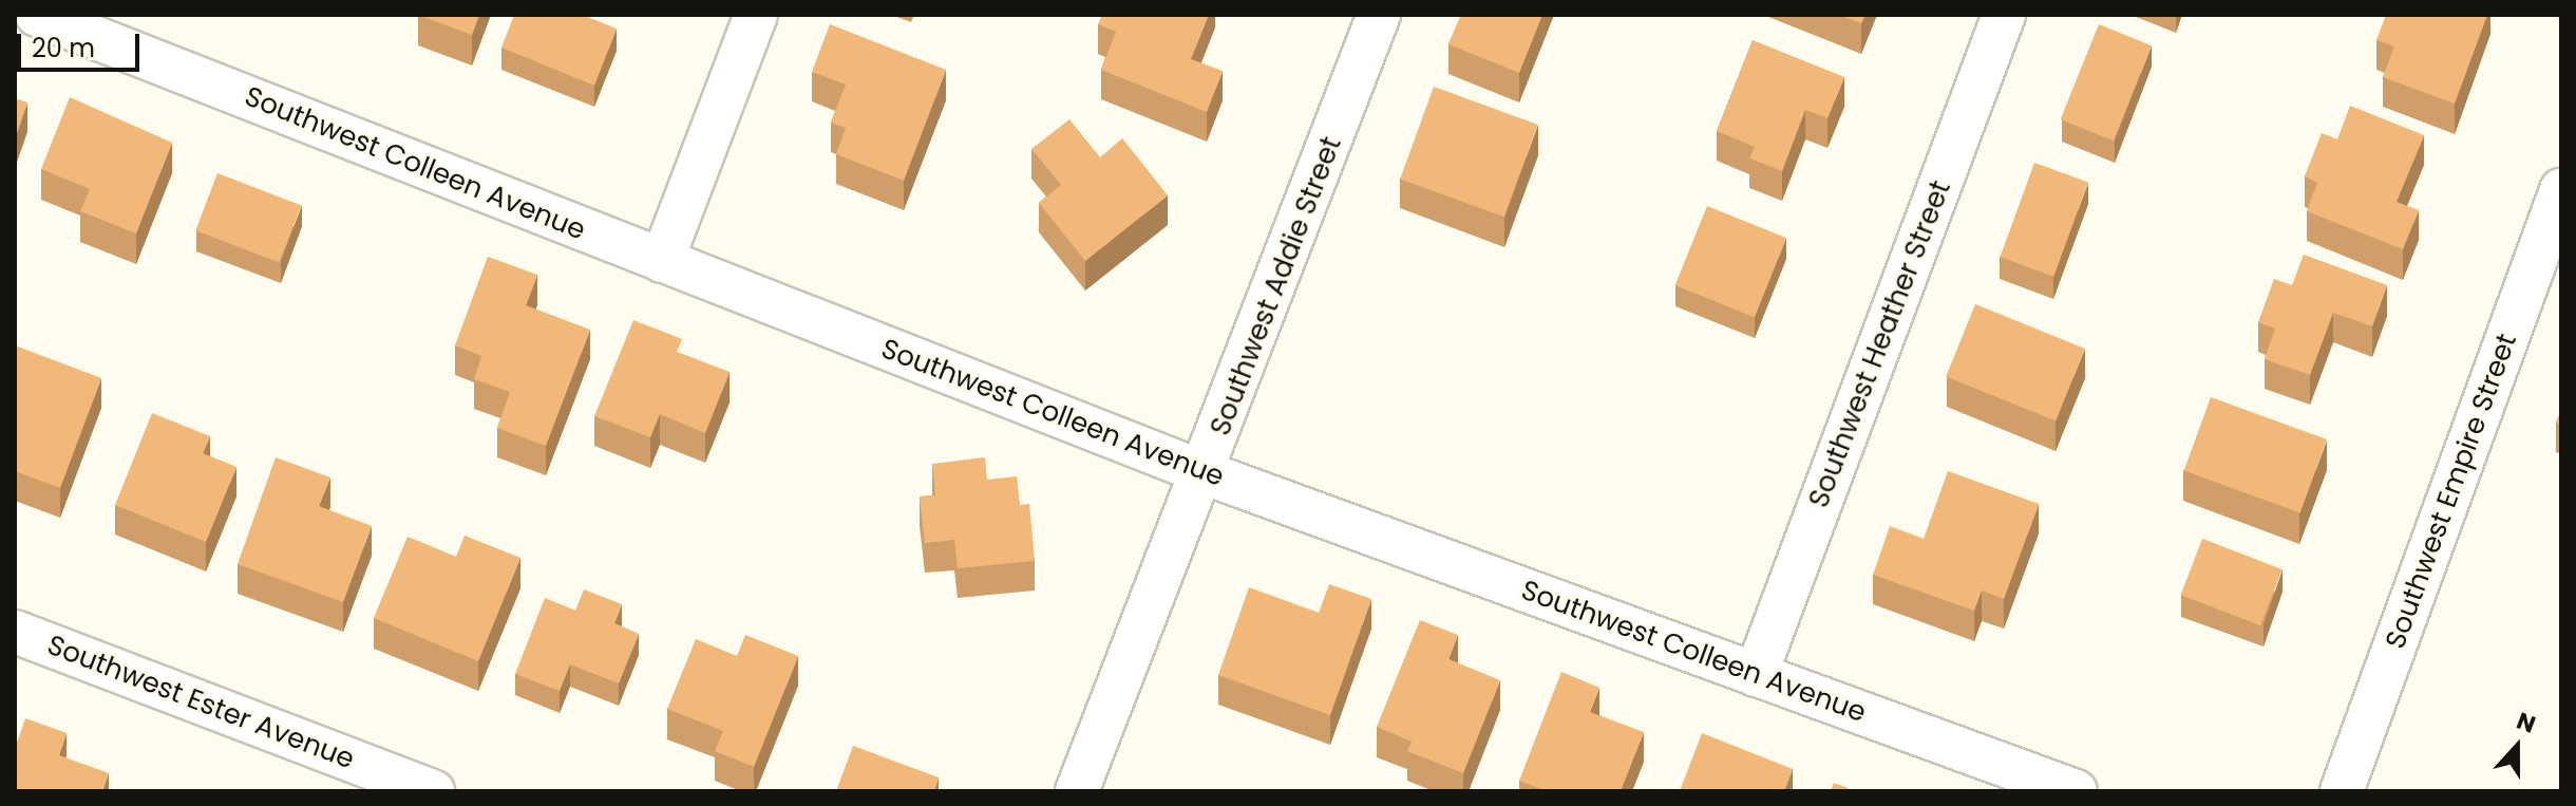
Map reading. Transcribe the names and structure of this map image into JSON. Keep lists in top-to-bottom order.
{
  "streets": {
    "street": [
      "Southwest Colleen Avenue",
      "Southwest Addie Street",
      "Southwest Heather Street",
      "Southwest Empire Street",
      "Southwest Ester Avenue"
    ]
  },
  "crossings": [
    ["Southwest Colleen Avenue", "Southwest Addie Street"],
    ["Southwest Colleen Avenue", "Southwest Heather Street"]
  ],
  "scale_bar": "20 m",
  "north": "top"
}
